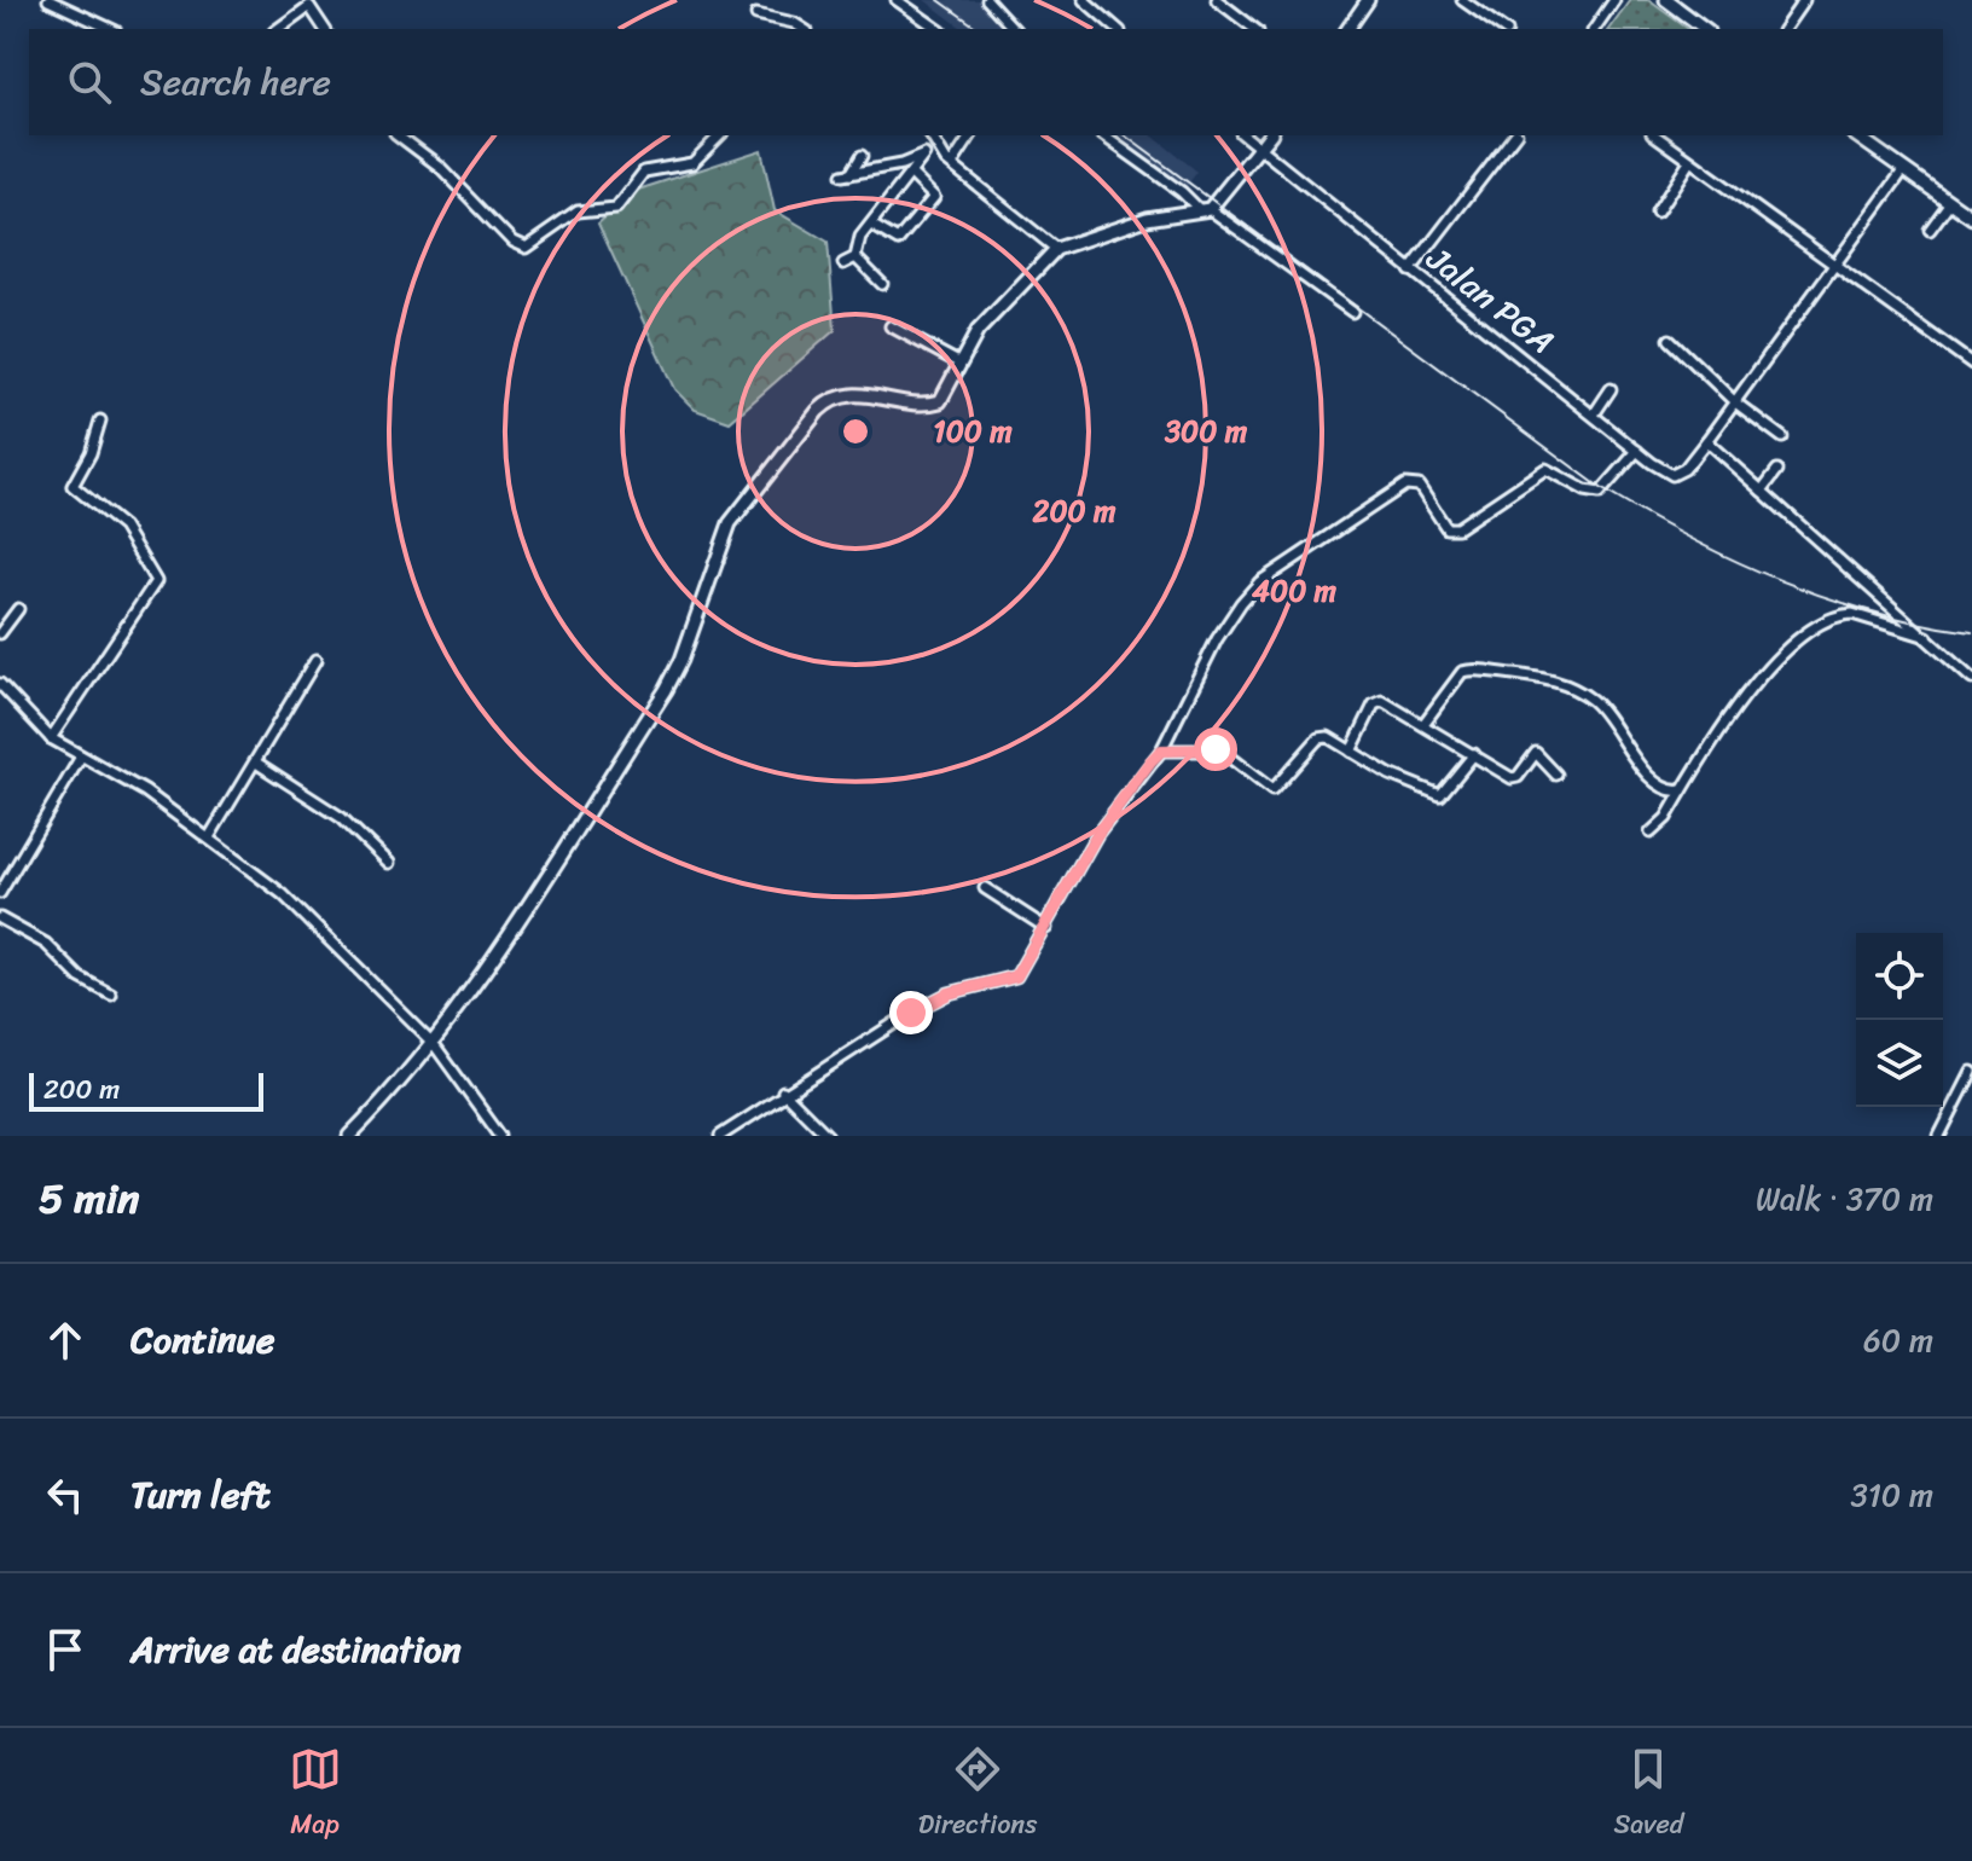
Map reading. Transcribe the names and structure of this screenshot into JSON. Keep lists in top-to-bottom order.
{
  "streets": {
    "street": ["Jalan PGA"]
  },
  "scale_bar": "200 m",
  "page": {
    "search": "Search here",
    "scale": "200 m",
    "heading": ["5 min", "Walk · 370 m"],
    "list": [
      ["Continue", "60 m"],
      ["Turn left", "310 m"],
      "Arrive at destination"
    ],
    "nav": ["Map", "Directions", "Saved"]
  },
  "rings": [
    "100 m",
    "300 m",
    "200 m",
    "400 m"
  ]
}
